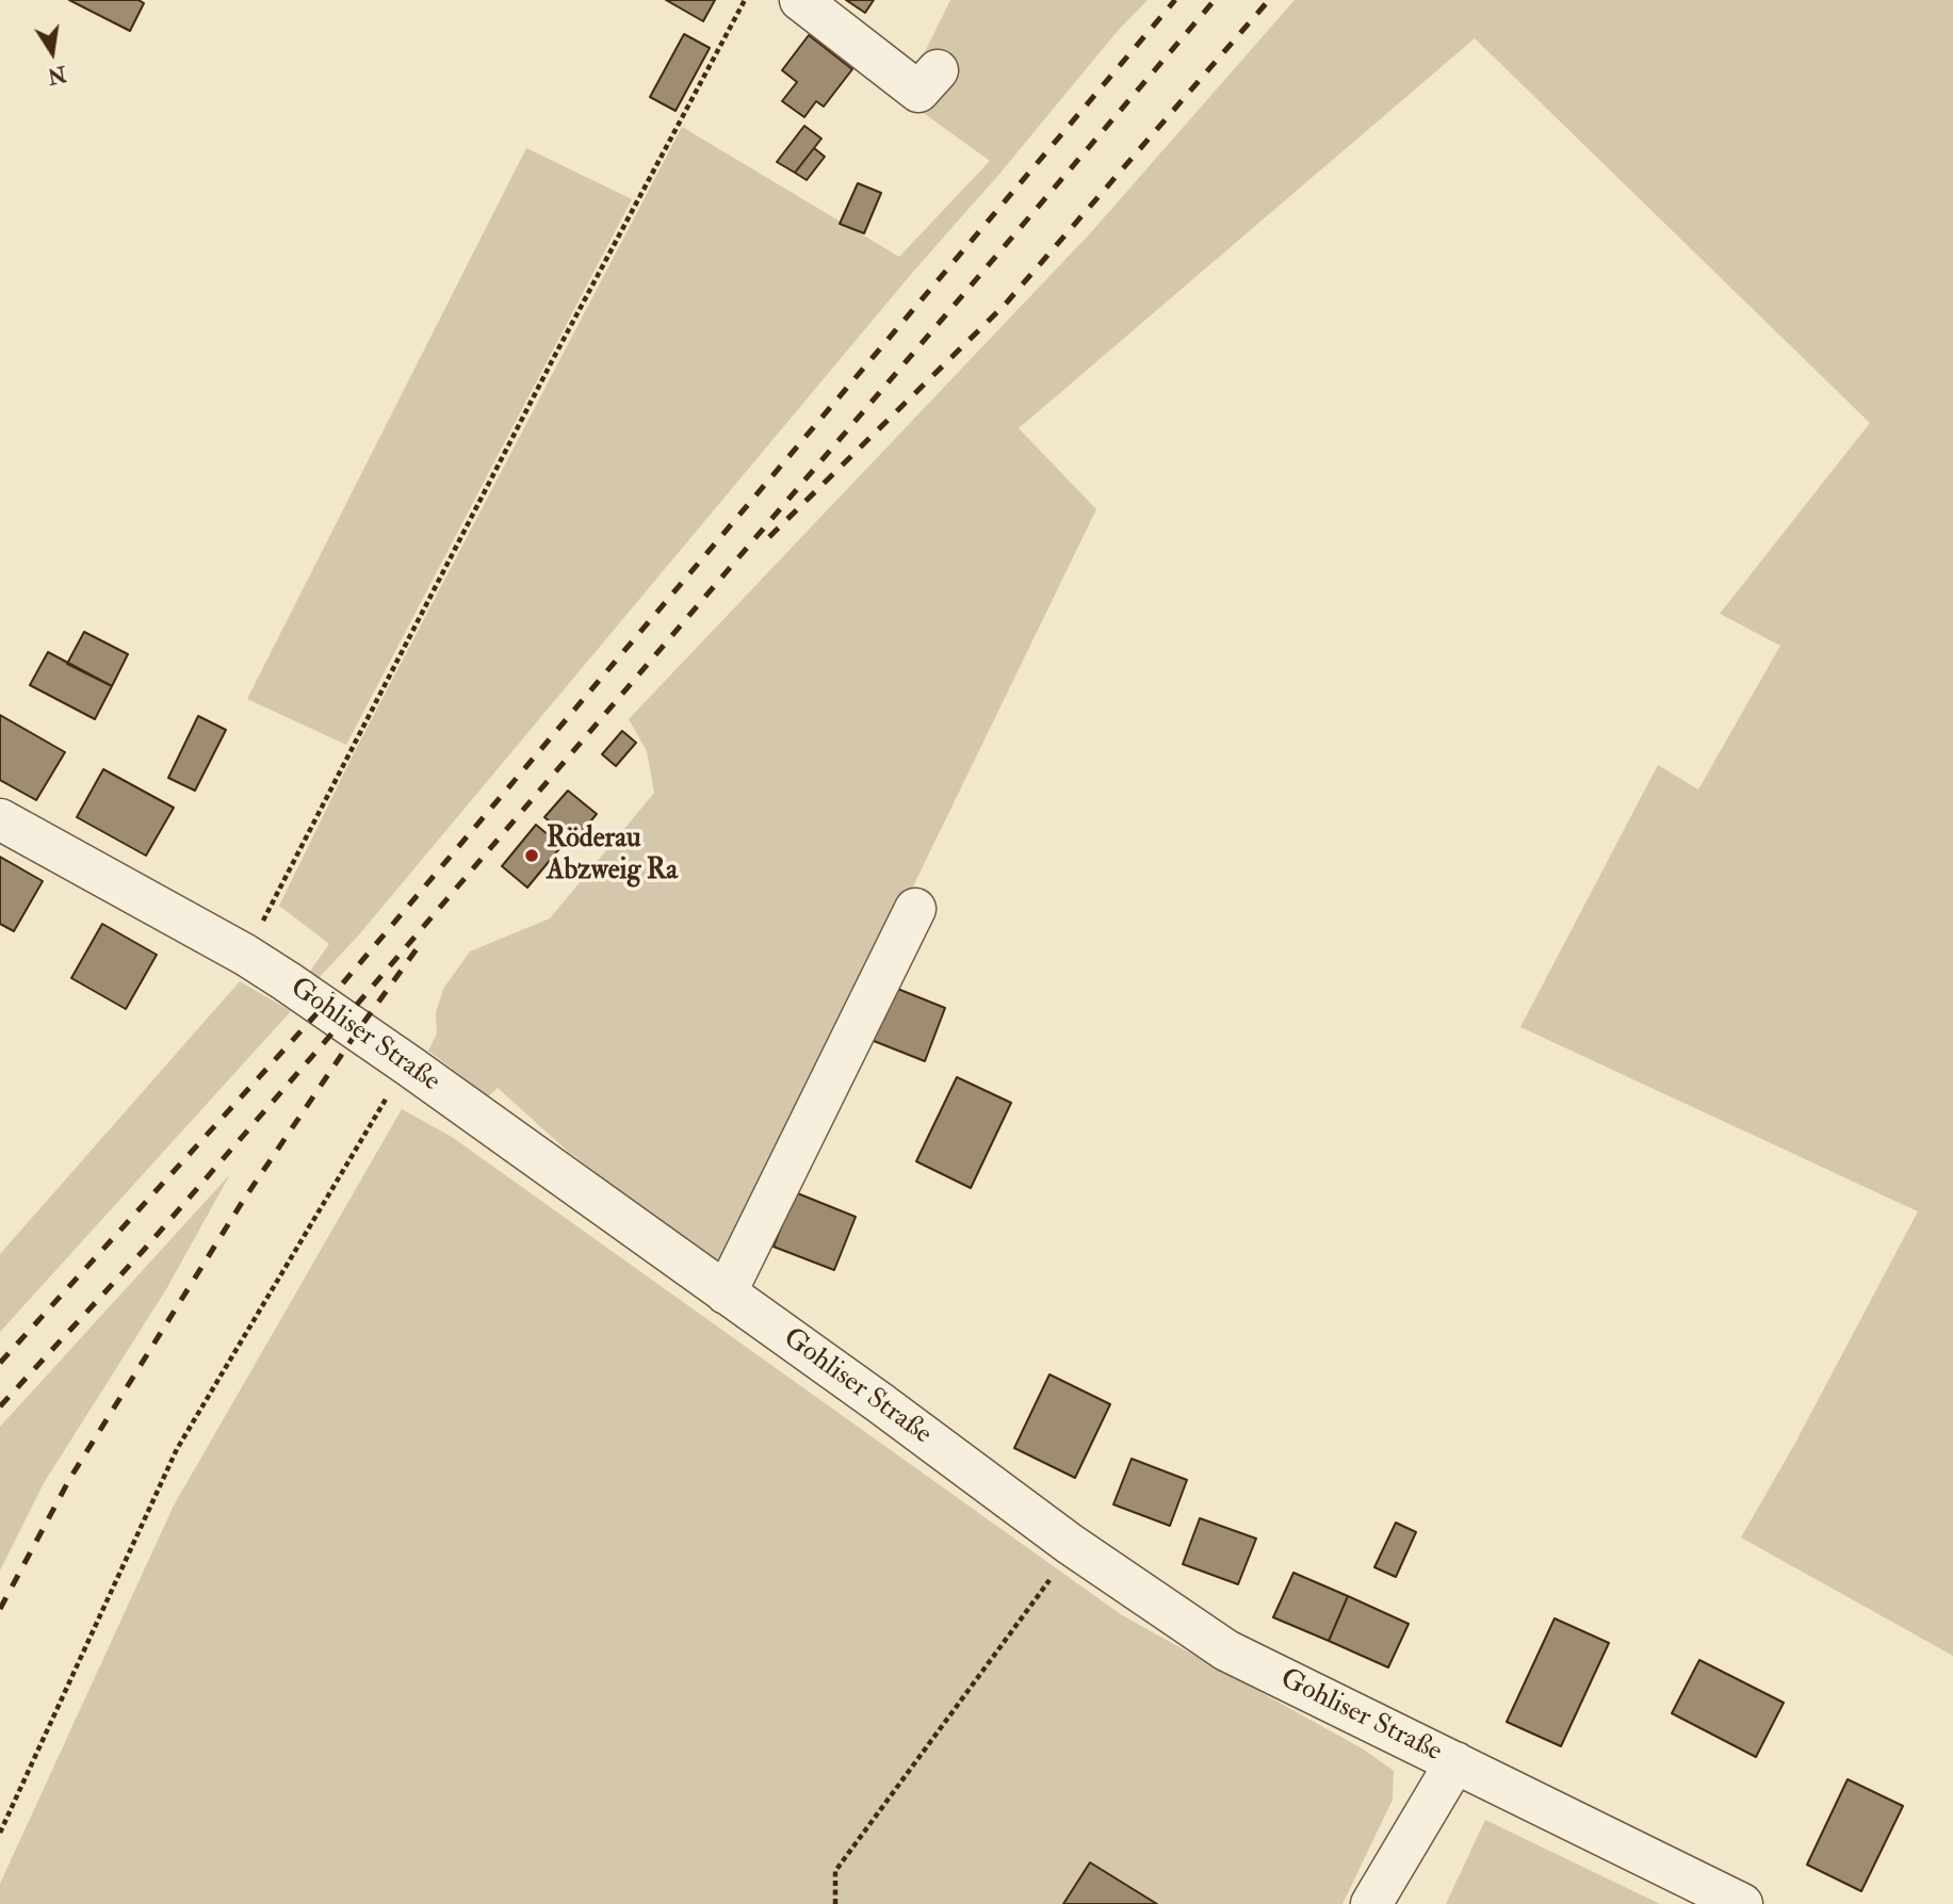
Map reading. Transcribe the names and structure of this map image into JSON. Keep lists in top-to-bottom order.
{
  "streets": {
    "street": ["Gohliser Straße"]
  },
  "places": ["Röderau Abzweig Ra"],
  "north": "bottom"
}
